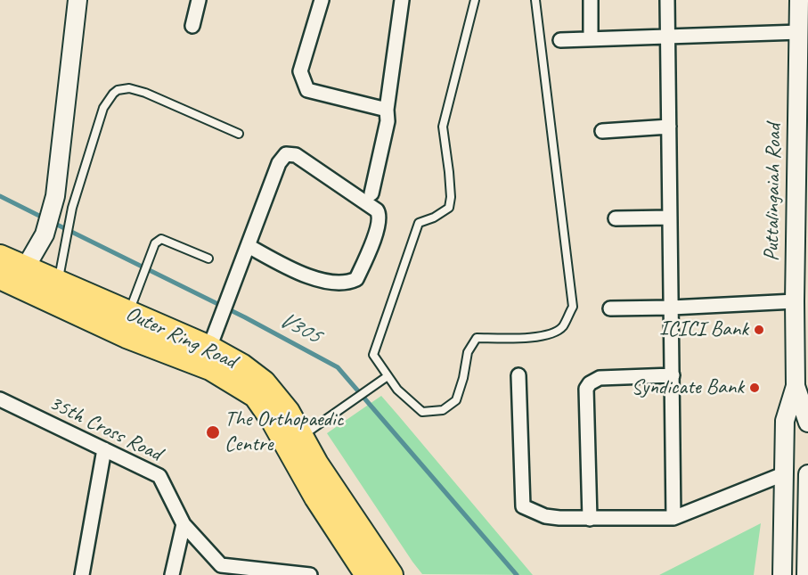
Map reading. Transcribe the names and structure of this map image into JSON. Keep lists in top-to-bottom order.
{
  "streets": {
    "highway": ["Outer Ring Road"],
    "main road": ["Puttalingaiah Road"],
    "street": ["35th Cross Road"]
  },
  "water": ["V305"],
  "places": ["ICICI Bank", "Syndicate Bank", "The Orthopaedic Centre"]
}
